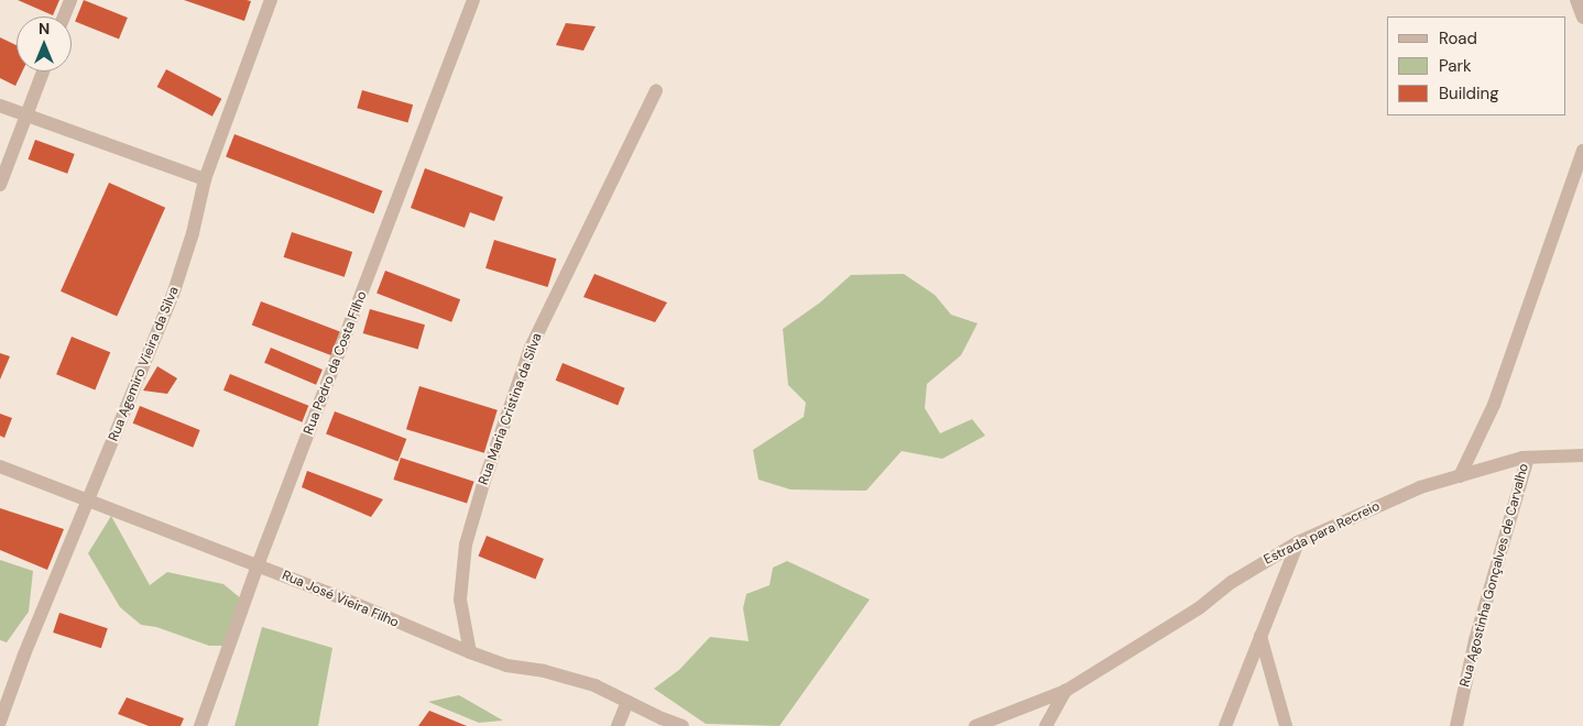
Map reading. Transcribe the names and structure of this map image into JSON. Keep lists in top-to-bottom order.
{
  "streets": {
    "street": [
      "Rua Pedro da Costa Filho",
      "Rua Agemiro Vieira da Silva",
      "Rua Maria Cristina da Silva",
      "Estrada para Recreio",
      "Rua Agostinha Gonçalves de Carvalho",
      "Rua José Vieira Filho"
    ]
  },
  "crossings": [
    ["Rua Pedro da Costa Filho", "Rua José Vieira Filho"],
    ["Rua Agemiro Vieira da Silva", "Rua José Vieira Filho"],
    ["Rua Maria Cristina da Silva", "Rua José Vieira Filho"],
    ["Estrada para Recreio", "Rua Agostinha Gonçalves de Carvalho"]
  ],
  "legend": ["Road", "Park", "Building"],
  "north": "top"
}
